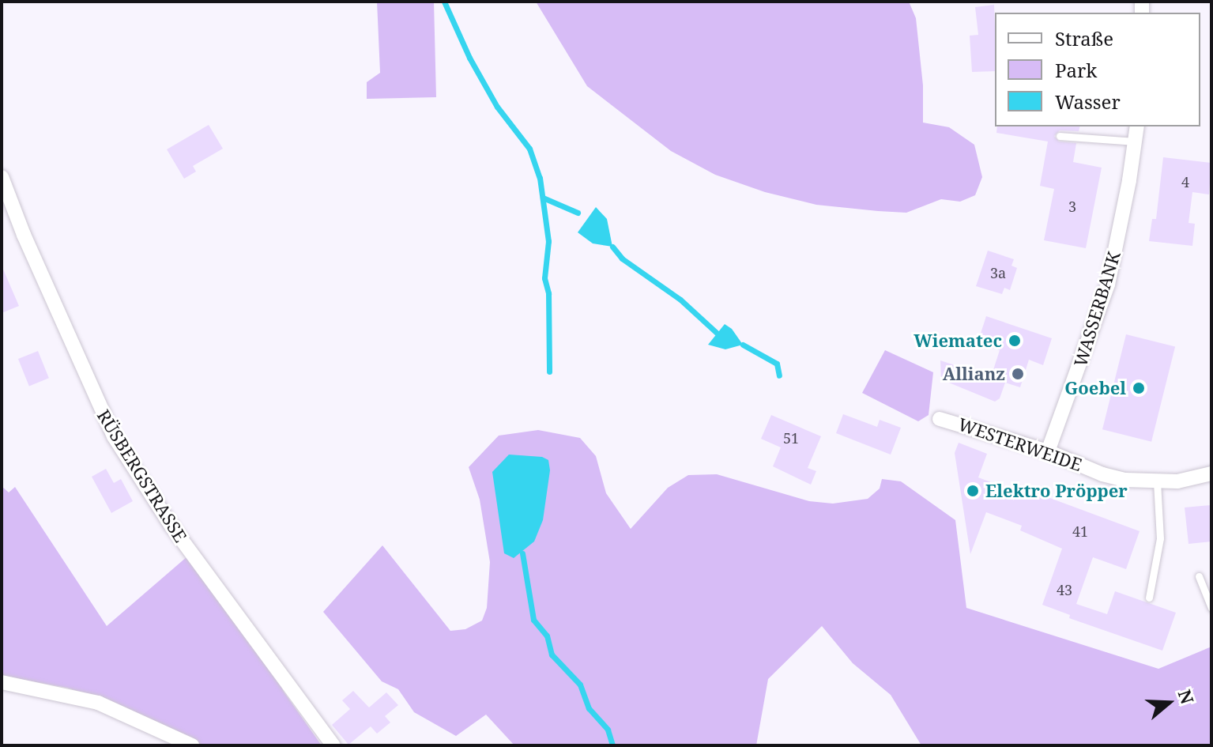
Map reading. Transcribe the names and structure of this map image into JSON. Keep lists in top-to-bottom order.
{
  "streets": {
    "street": ["WASSERBANK", "WESTERWEIDE", "RÜSBERGSTRASSE"]
  },
  "crossings": [
    ["WASSERBANK", "WESTERWEIDE"]
  ],
  "places": [
    "Wiematec",
    "Allianz",
    "Goebel",
    "Elektro Pröpper"
  ],
  "house_numbers": [
    "4",
    "3",
    "3a",
    "51",
    "41",
    "43"
  ],
  "legend": ["Straße", "Park", "Wasser"],
  "north": "right"
}
